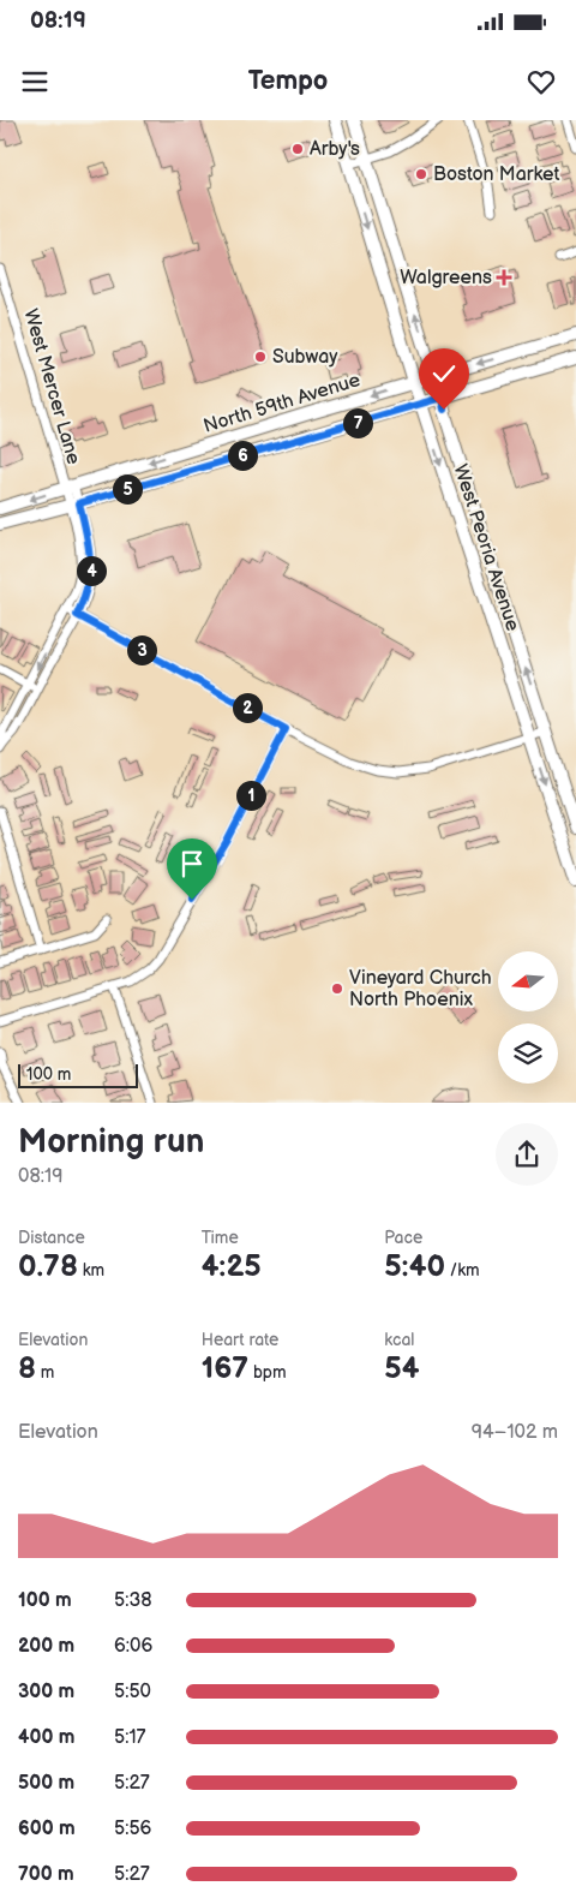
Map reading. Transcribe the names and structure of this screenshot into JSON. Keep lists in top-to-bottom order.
{
  "streets": {
    "main road": ["North 59th Avenue", "West Peoria Avenue"],
    "street": ["West Mercer Lane"]
  },
  "crossings": [
    ["West Mercer Lane", "North 59th Avenue"],
    ["North 59th Avenue", "West Peoria Avenue"]
  ],
  "places": {
    "other": [
      "Arby's",
      "Boston Market",
      "Subway",
      "Vineyard Church North Phoenix"
    ],
    "health": ["Walgreens"]
  },
  "scale_bar": "100 m",
  "north": "left",
  "page": {
    "status": "08:19",
    "header": "Tempo",
    "pins": [
      "7",
      "6",
      "5",
      "4",
      "3",
      "2",
      "1"
    ],
    "scale": "100 m",
    "heading": ["Morning run", "08:19"],
    "stats": [
      ["Distance", "0.78 km"],
      ["Time", "4:25"],
      ["Pace", "5:40 /km"],
      ["Elevation", "8 m"],
      ["Heart rate", "167 bpm"],
      ["kcal", "54"]
    ],
    "chart": ["Elevation", "94–102 m"],
    "list": [
      {
        "name": "100 m",
        "note": "5:38"
      },
      {
        "name": "200 m",
        "note": "6:06"
      },
      {
        "name": "300 m",
        "note": "5:50"
      },
      {
        "name": "400 m",
        "note": "5:17"
      },
      {
        "name": "500 m",
        "note": "5:27"
      },
      {
        "name": "600 m",
        "note": "5:56"
      },
      {
        "name": "700 m",
        "note": "5:27"
      }
    ]
  }
}
